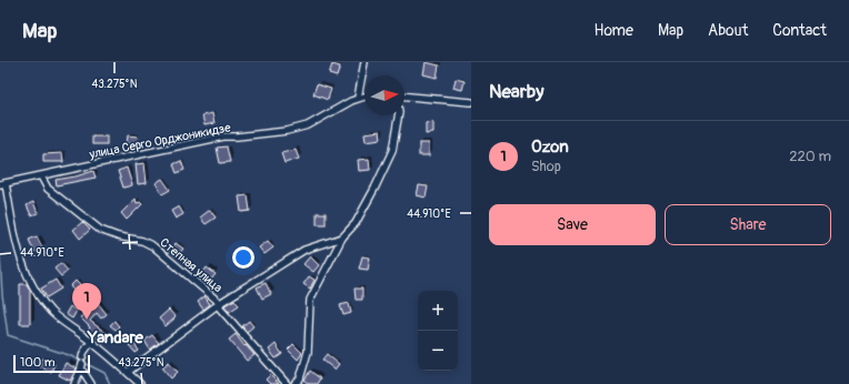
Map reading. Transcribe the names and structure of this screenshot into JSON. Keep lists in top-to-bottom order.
{
  "streets": {
    "street": ["улица Серго Орджоникидзе", "Степная улица"]
  },
  "crossings": [
    ["улица Серго Орджоникидзе", "Степная улица"]
  ],
  "districts": ["Yandare"],
  "scale_bar": "100 m",
  "north": "right",
  "page": {
    "header": "Map",
    "nav": [
      "Home",
      "Map",
      "About",
      "Contact"
    ],
    "heading": "Nearby",
    "list": [
      {
        "mark": "1",
        "name": "Ozon",
        "note": "Shop",
        "value": "220 m"
      }
    ],
    "buttons": ["Save", "Share"],
    "pins": "1",
    "map_buttons": ["+", "−"],
    "scale": "100 m"
  },
  "coordinates": ["43.275°N", "44.910°E"]
}
